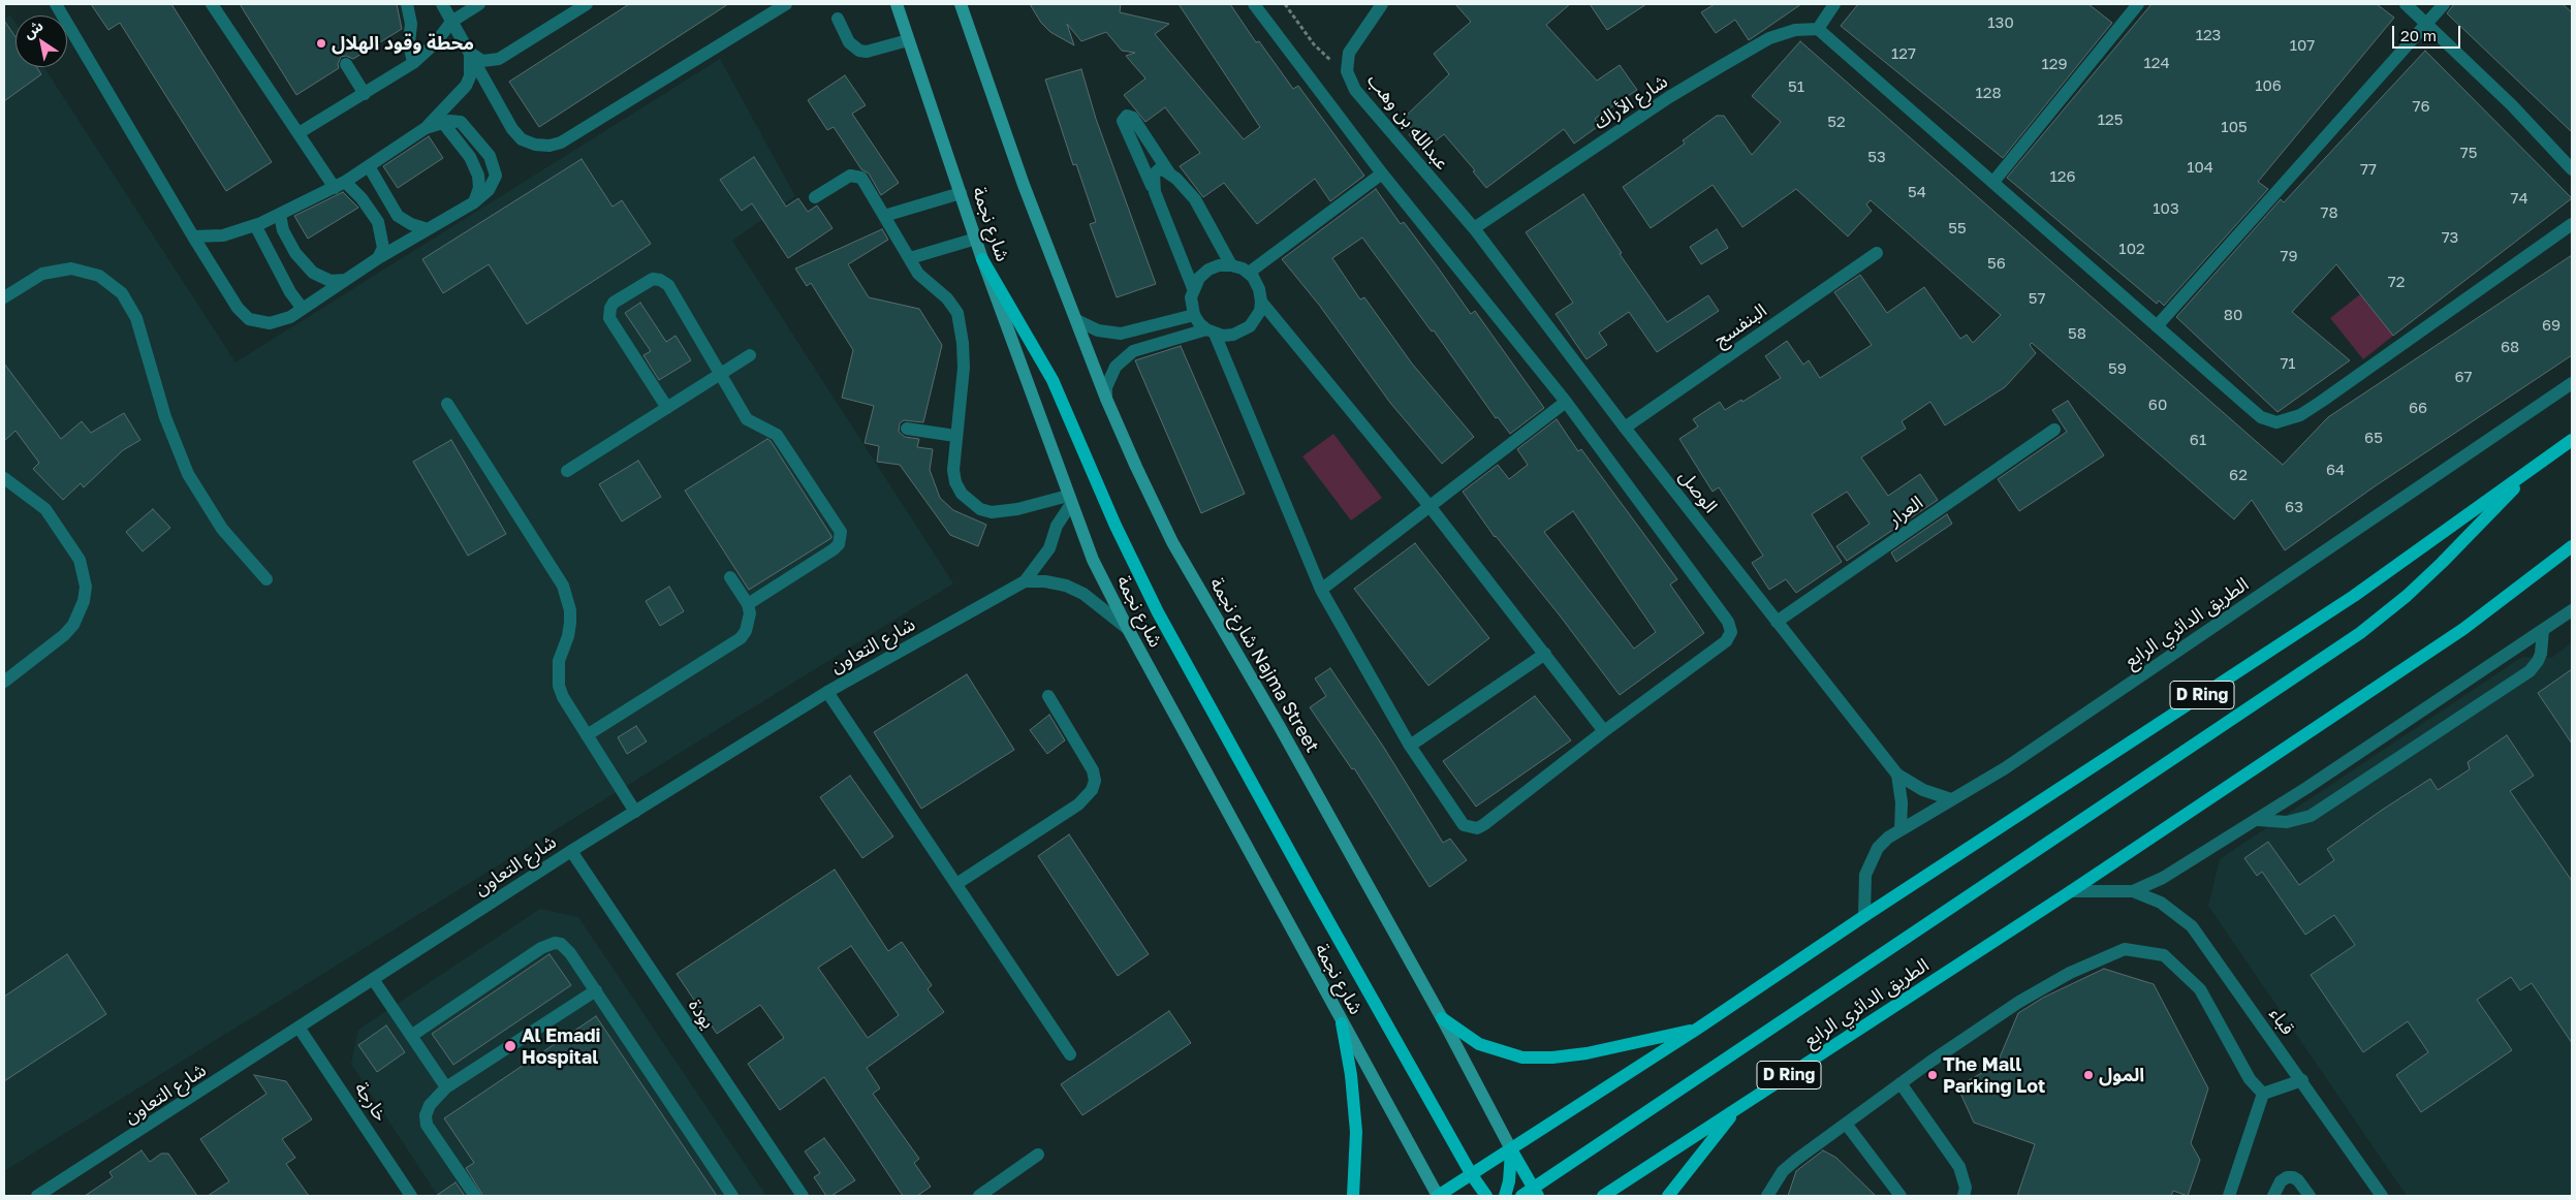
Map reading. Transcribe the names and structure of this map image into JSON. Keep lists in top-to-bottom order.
{
  "streets": {
    "main road": [
      "شارع نجمة",
      "الطريق الدائري الرابع",
      "شارع نجمة Najma Street",
      "D Ring"
    ],
    "street": [
      "شارع الأراك",
      "عبدالله بن وهب",
      "البنفسج",
      "الوصل",
      "العرار",
      "شارع التعاون",
      "يودة",
      "قباء",
      "خارجة"
    ]
  },
  "crossings": [
    ["شارع الأراك", "عبدالله بن وهب"],
    ["شارع الأراك", "الوصل"],
    ["عبدالله بن وهب", "الوصل"],
    ["شارع نجمة", "شارع التعاون"],
    ["شارع نجمة", "D Ring"],
    ["البنفسج", "الوصل"],
    ["الوصل", "العرار"],
    ["الوصل", "الطريق الدائري الرابع"],
    ["الطريق الدائري الرابع", "D Ring"],
    ["شارع التعاون", "يودة"],
    ["شارع التعاون", "خارجة"]
  ],
  "places": [
    "محطة وقود الهلال",
    "Al Emadi Hospital",
    "The Mall Parking Lot",
    "المول"
  ],
  "house_numbers": [
    "130",
    "123",
    "107",
    "127",
    "124",
    "129",
    "106",
    "51",
    "128",
    "76",
    "125",
    "52",
    "105",
    "75",
    "53",
    "104",
    "77",
    "126",
    "54",
    "74",
    "103",
    "78",
    "55",
    "73",
    "102",
    "79",
    "56",
    "72",
    "57",
    "80",
    "69",
    "58",
    "68",
    "71",
    "59",
    "67",
    "60",
    "66",
    "65",
    "61",
    "64",
    "62",
    "63"
  ],
  "scale_bar": "20 m",
  "north": "top left"
}
